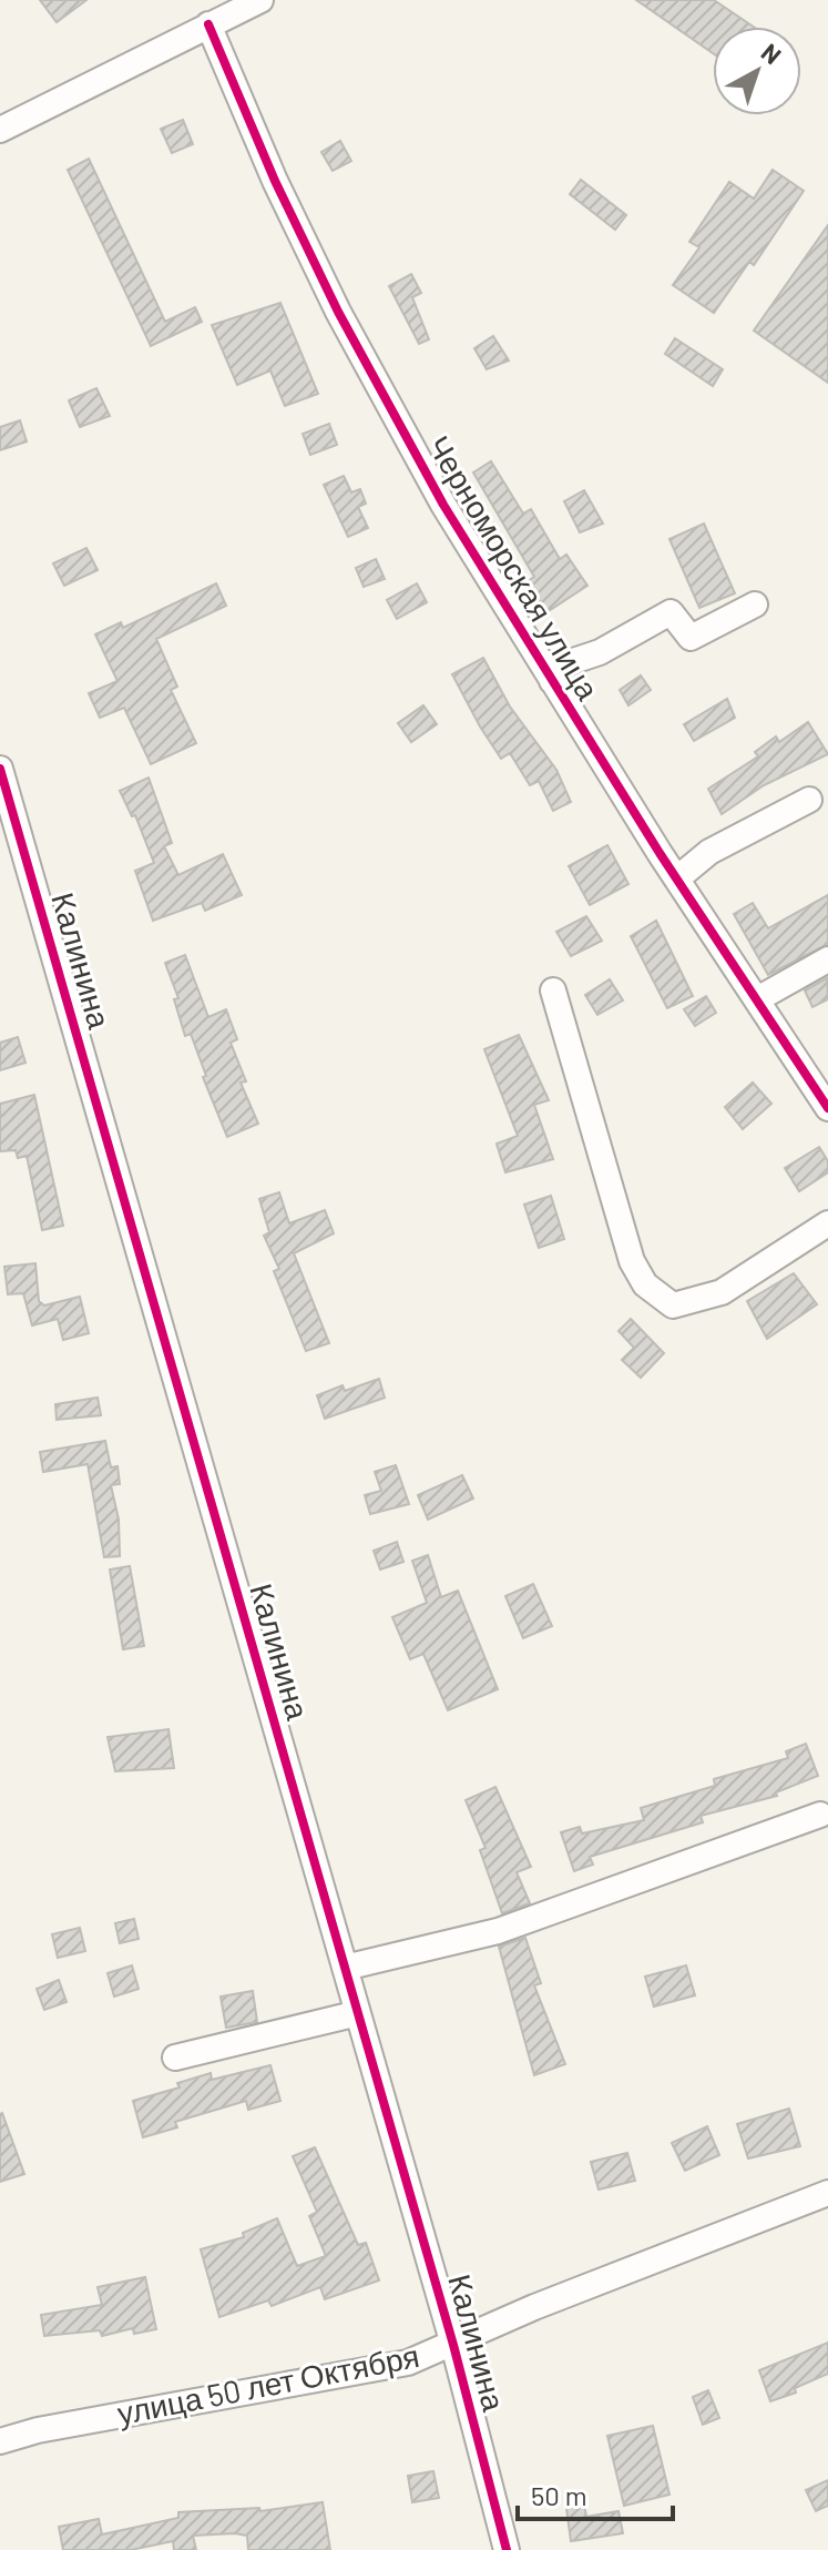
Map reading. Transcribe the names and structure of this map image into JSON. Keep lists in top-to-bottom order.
{
  "streets": {
    "street": ["Черноморская улица", "Калинина", "улица 50 лет Октября"]
  },
  "crossings": [
    ["Калинина", "улица 50 лет Октября"]
  ],
  "scale_bar": "50 m",
  "north": "top right"
}
